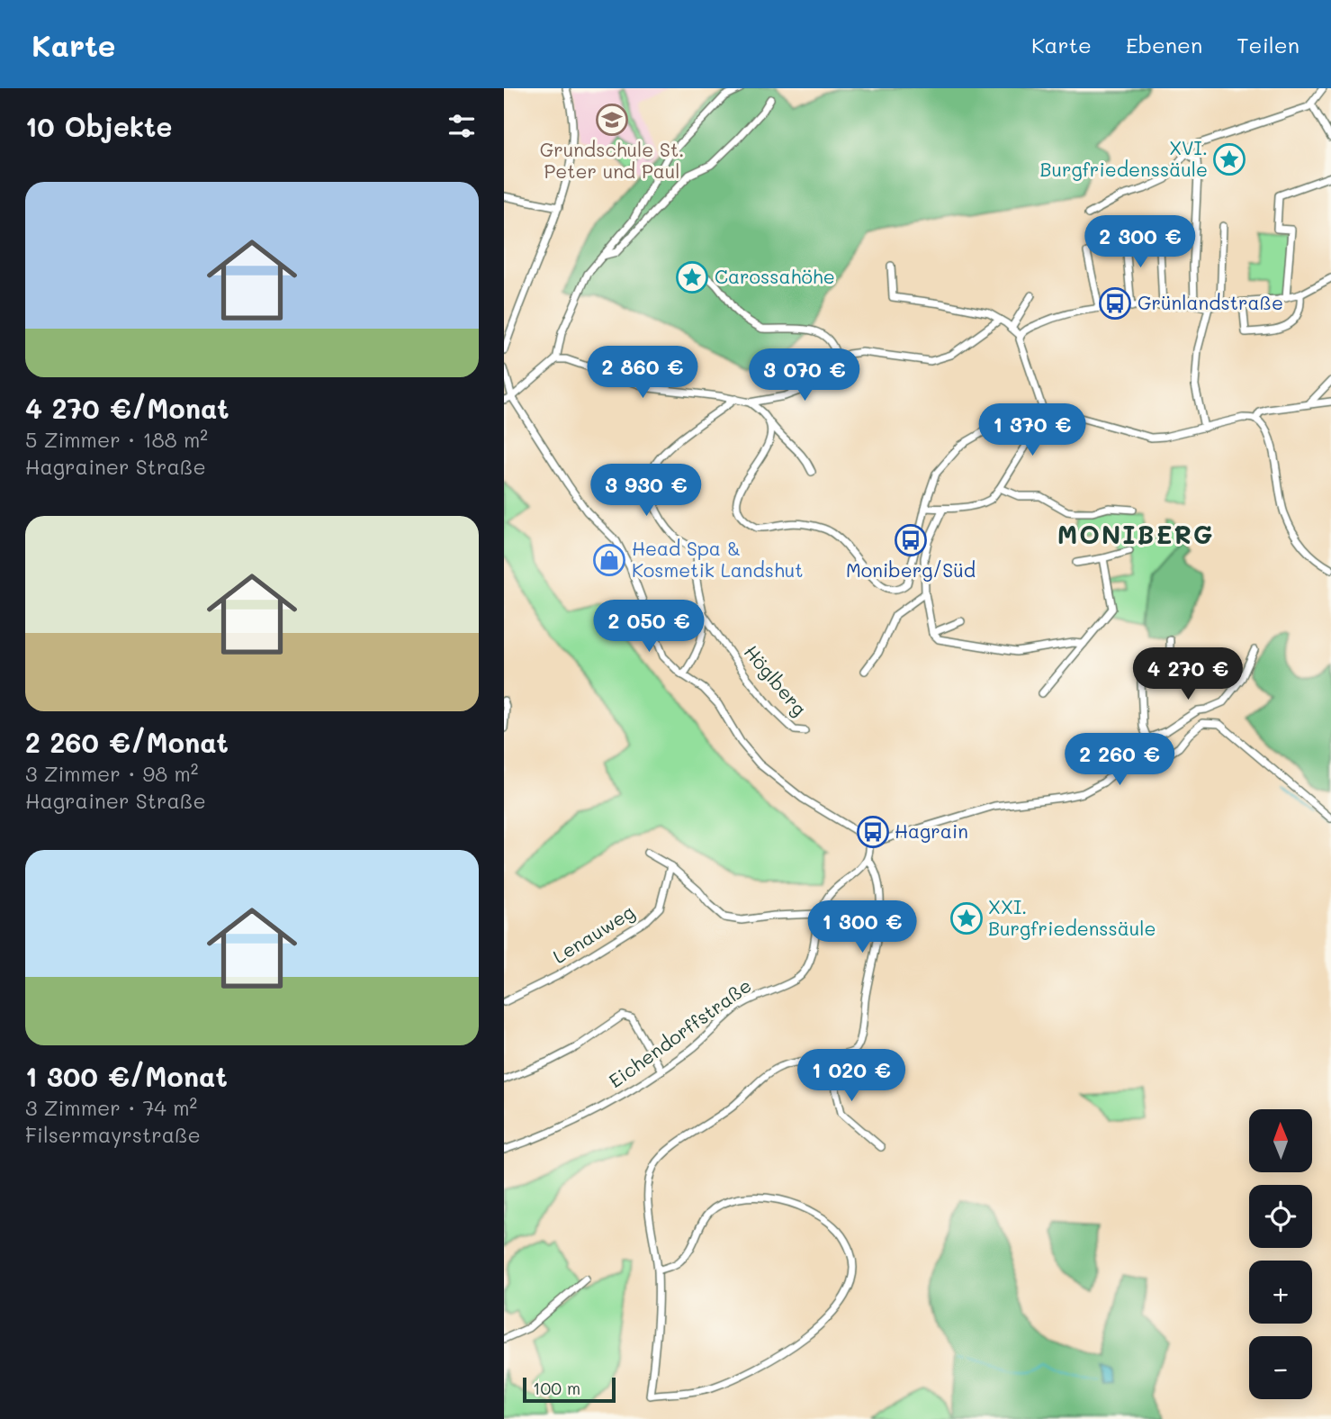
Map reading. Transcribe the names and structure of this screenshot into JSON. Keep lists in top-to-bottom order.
{
  "streets": {
    "street": ["Höglberg", "Lenauweg", "Eichendorffstraße"]
  },
  "districts": ["MONIBERG"],
  "places": {
    "school or university": ["Grundschule St. Peter und Paul"],
    "place": ["XVI. Burgfriedenssäule", "Carossahöhe", "XXI. Burgfriedenssäule"],
    "bus stop": ["Grünlandstraße", "Moniberg/Süd", "Hagrain"],
    "shop": ["Head Spa & Kosmetik Landshut"]
  },
  "scale_bar": "100 m",
  "north": "top",
  "page": {
    "header": "Karte",
    "nav": ["Karte", "Ebenen", "Teilen"],
    "heading": "10 Objekte",
    "list": [
      {
        "name": "4 270 €/Monat",
        "note": "5 Zimmer · 188 m² · Hagrainer Straße"
      },
      {
        "name": "2 260 €/Monat",
        "note": "3 Zimmer · 98 m² · Hagrainer Straße"
      },
      {
        "name": "1 300 €/Monat",
        "note": "3 Zimmer · 74 m² · Filsermayrstraße"
      }
    ],
    "price": [
      "2 300 €",
      "2 860 €",
      "3 070 €",
      "1 370 €",
      "3 930 €",
      "2 050 €",
      "4 270 €",
      "2 260 €",
      "1 300 €",
      "1 020 €"
    ],
    "map_buttons": ["+", "−"],
    "scale": "100 m"
  }
}
